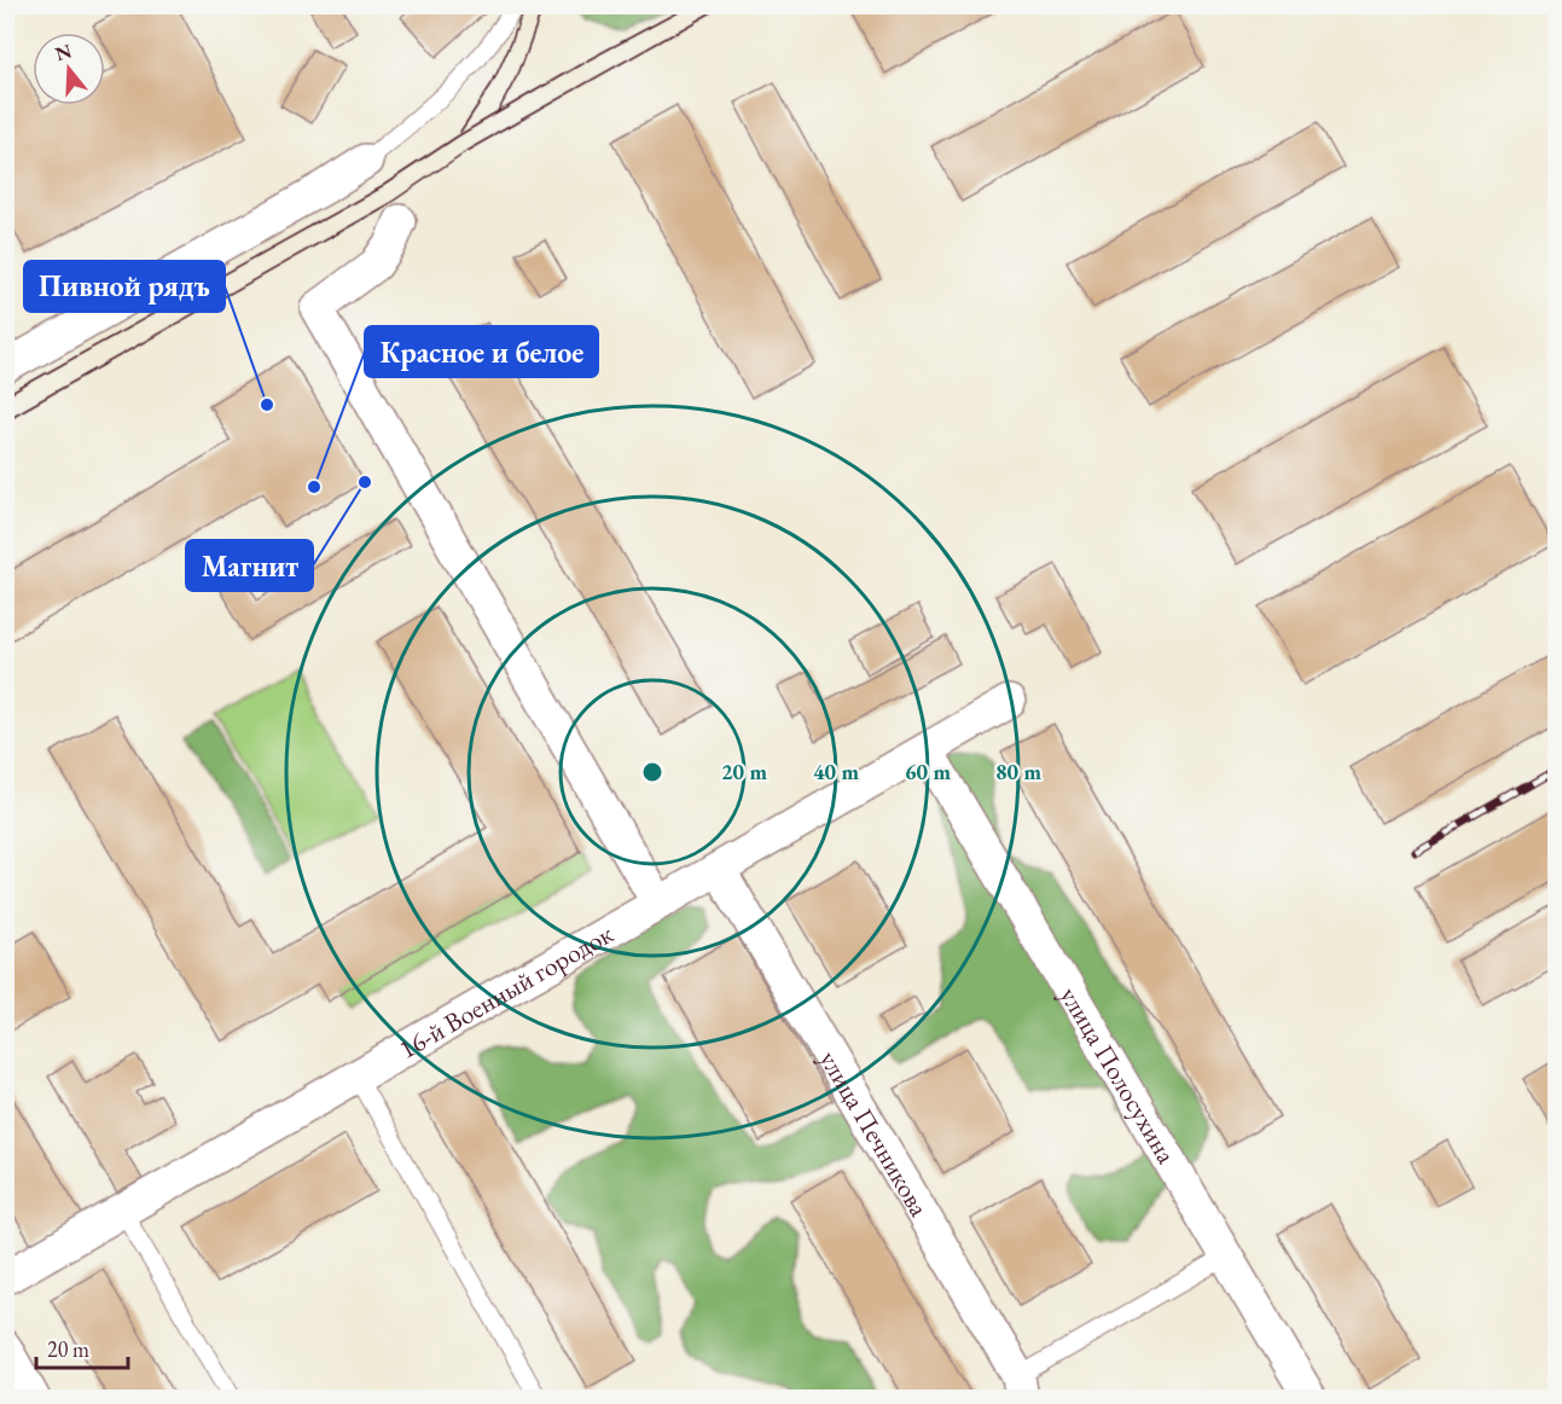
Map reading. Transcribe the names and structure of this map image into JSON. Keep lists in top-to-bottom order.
{
  "streets": {
    "street": ["16-й Военный городок", "улица Полосухина", "улица Печникова"]
  },
  "crossings": [
    ["16-й Военный городок", "улица Полосухина"],
    ["16-й Военный городок", "улица Печникова"]
  ],
  "places": ["Пивной рядъ", "Магнит", "Красное и белое"],
  "scale_bar": "20 m",
  "north": "top",
  "rings": [
    "20 m",
    "40 m",
    "60 m",
    "80 m"
  ]
}
